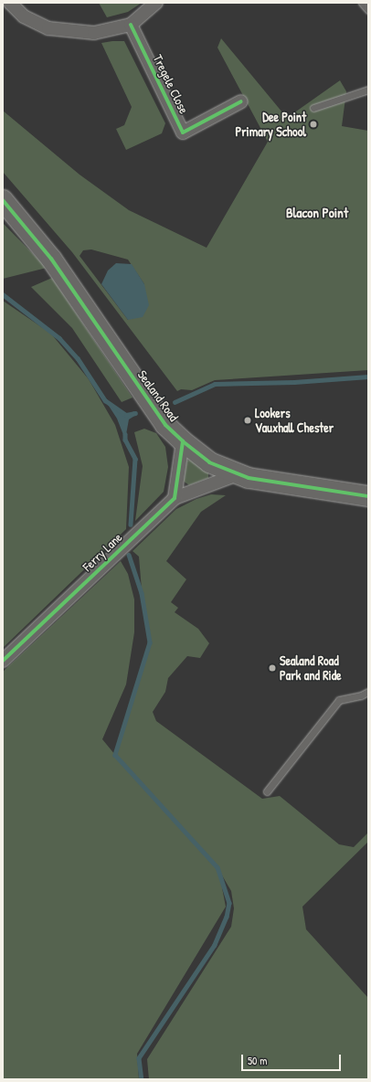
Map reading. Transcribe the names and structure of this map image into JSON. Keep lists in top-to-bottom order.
{
  "streets": {
    "main road": ["Sealand Road"],
    "street": ["Tregele Close", "Ferry Lane"]
  },
  "crossings": [
    ["Sealand Road", "Ferry Lane"]
  ],
  "districts": ["Blacon Point"],
  "places": ["Dee Point Primary School", "Lookers Vauxhall Chester", "Sealand Road Park and Ride"],
  "scale_bar": "50 m"
}
